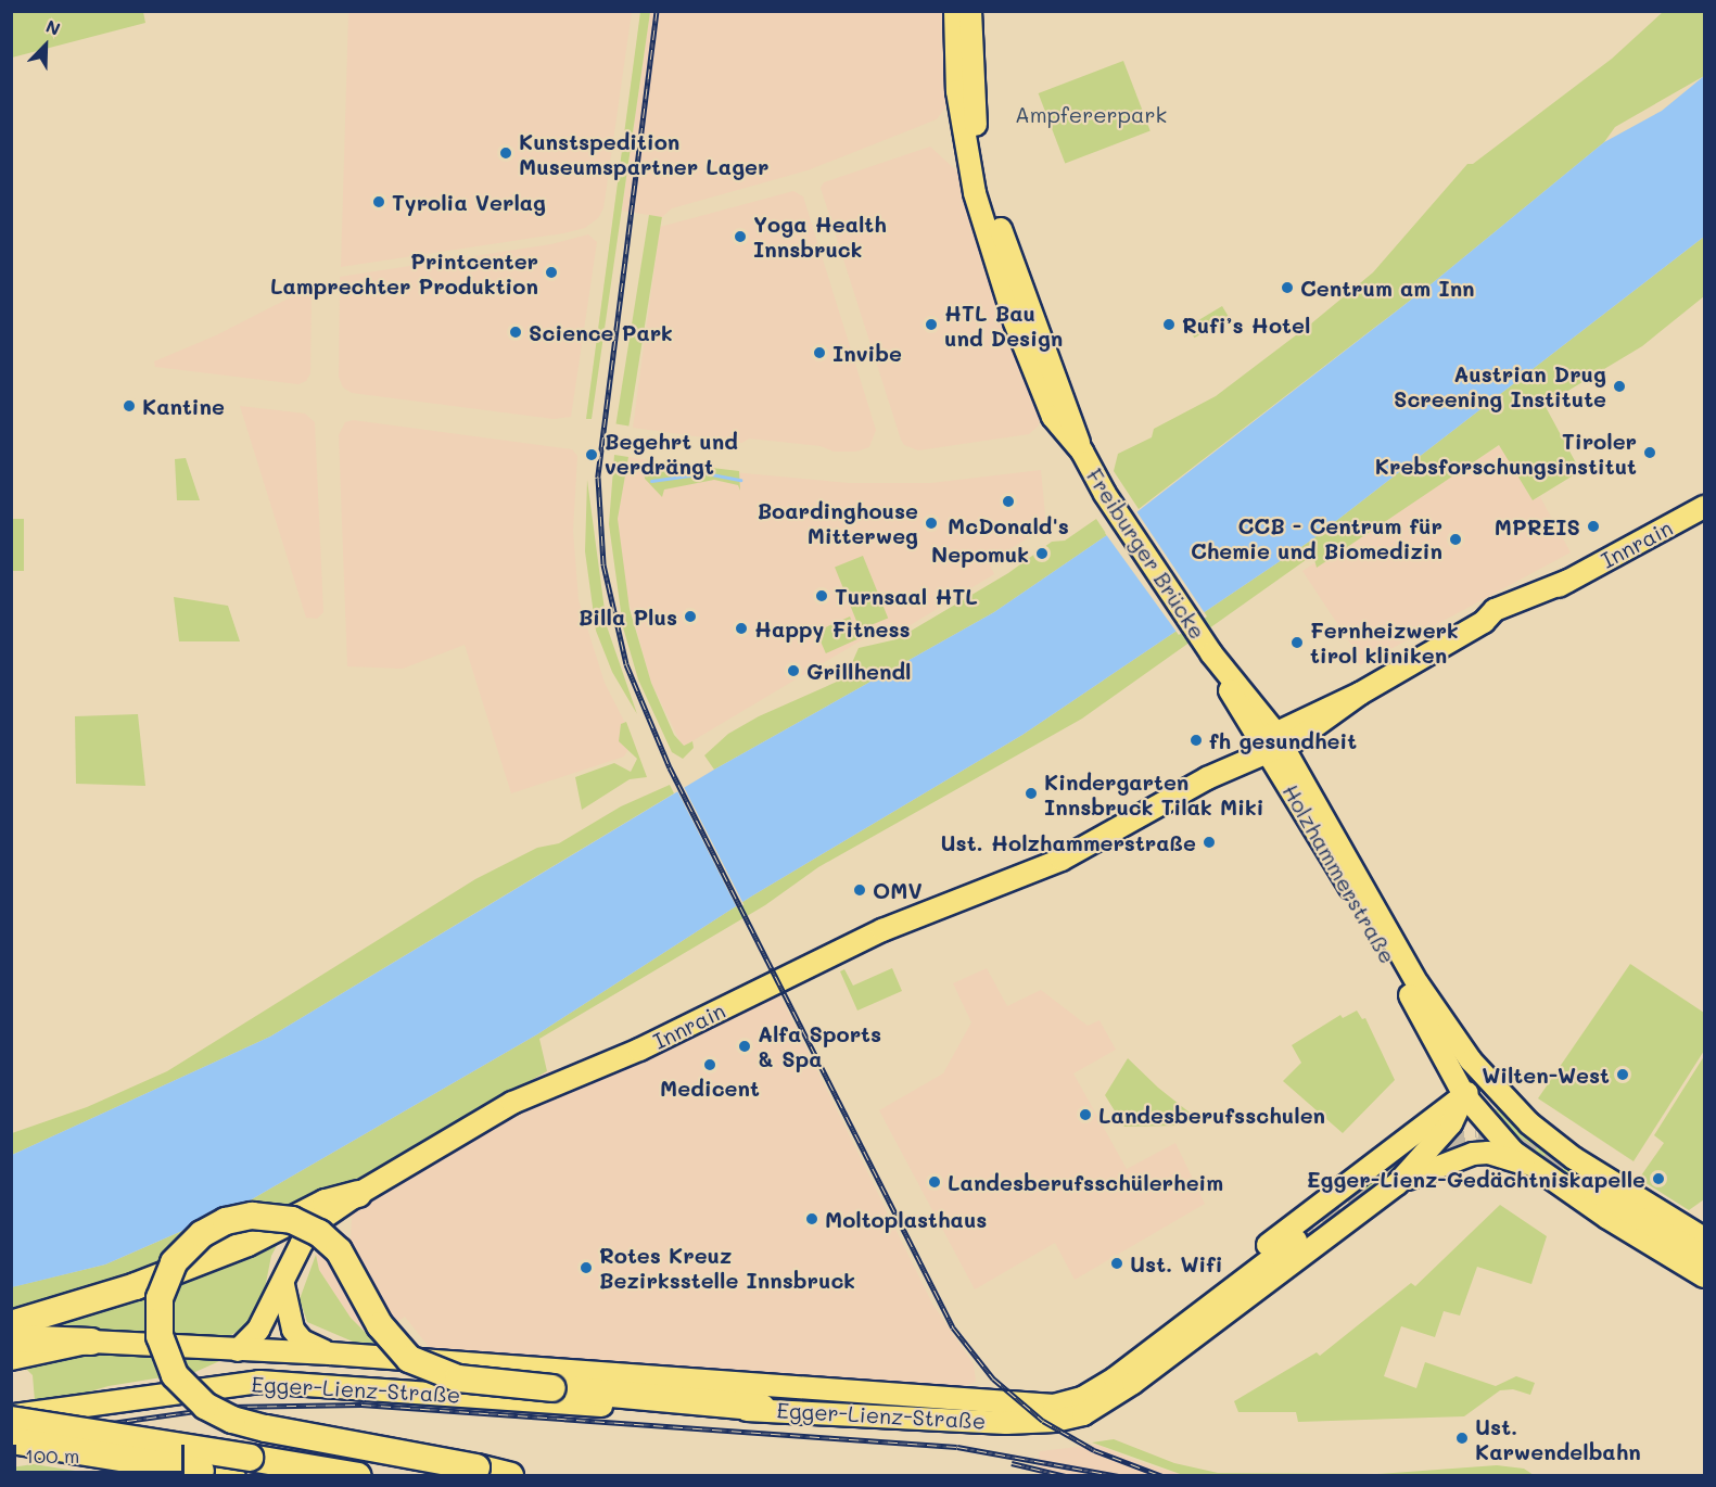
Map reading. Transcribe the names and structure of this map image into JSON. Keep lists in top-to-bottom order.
{
  "streets": {
    "main road": [
      "Innrain",
      "Freiburger Brücke",
      "Holzhammerstraße",
      "Egger-Lienz-Straße"
    ]
  },
  "crossings": [
    ["Innrain", "Holzhammerstraße"],
    ["Innrain", "Egger-Lienz-Straße"],
    ["Freiburger Brücke", "Holzhammerstraße"],
    ["Holzhammerstraße", "Egger-Lienz-Straße"]
  ],
  "parks": ["Ampfererpark"],
  "places": [
    "Kunstspedition Museumspartner Lager",
    "Tyrolia Verlag",
    "Yoga Health Innsbruck",
    "Printcenter Lamprechter Produktion",
    "Centrum am Inn",
    "HTL Bau und Design",
    "Rufi’s Hotel",
    "Science Park",
    "Invibe",
    "Austrian Drug Screening Institute",
    "Kantine",
    "Tiroler Krebsforschungsinstitut",
    "Begehrt und verdrängt",
    "McDonald's",
    "Boardinghouse Mitterweg",
    "MPREIS",
    "CCB - Centrum für Chemie und Biomedizin",
    "Nepomuk",
    "Turnsaal HTL",
    "Billa Plus",
    "Happy Fitness",
    "Fernheizwerk tirol kliniken",
    "Grillhendl",
    "fh gesundheit",
    "Kindergarten Innsbruck Tilak Miki",
    "Ust. Holzhammerstraße",
    "OMV",
    "Alfa Sports & Spa",
    "Medicent",
    "Wilten-West",
    "Landesberufsschulen",
    "Egger-Lienz-Gedächtniskapelle",
    "Landesberufsschülerheim",
    "Moltoplasthaus",
    "Ust. Wifi",
    "Rotes Kreuz Bezirksstelle Innsbruck",
    "Ust. Karwendelbahn"
  ],
  "scale_bar": "100 m",
  "north": "top right"
}
